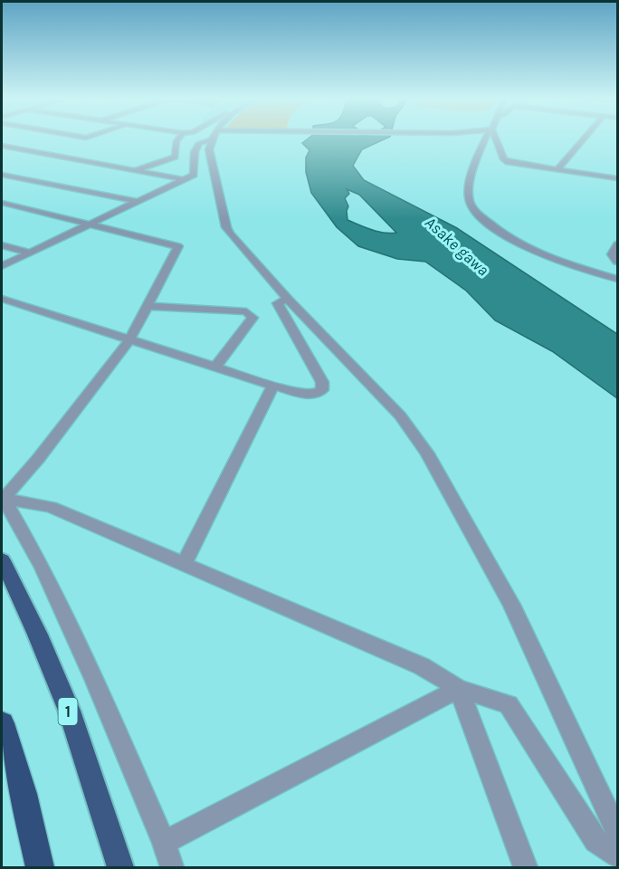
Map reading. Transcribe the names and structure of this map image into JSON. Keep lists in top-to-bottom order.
{
  "streets": {
    "highway": ["1"]
  },
  "water": ["Asake gawa"]
}
